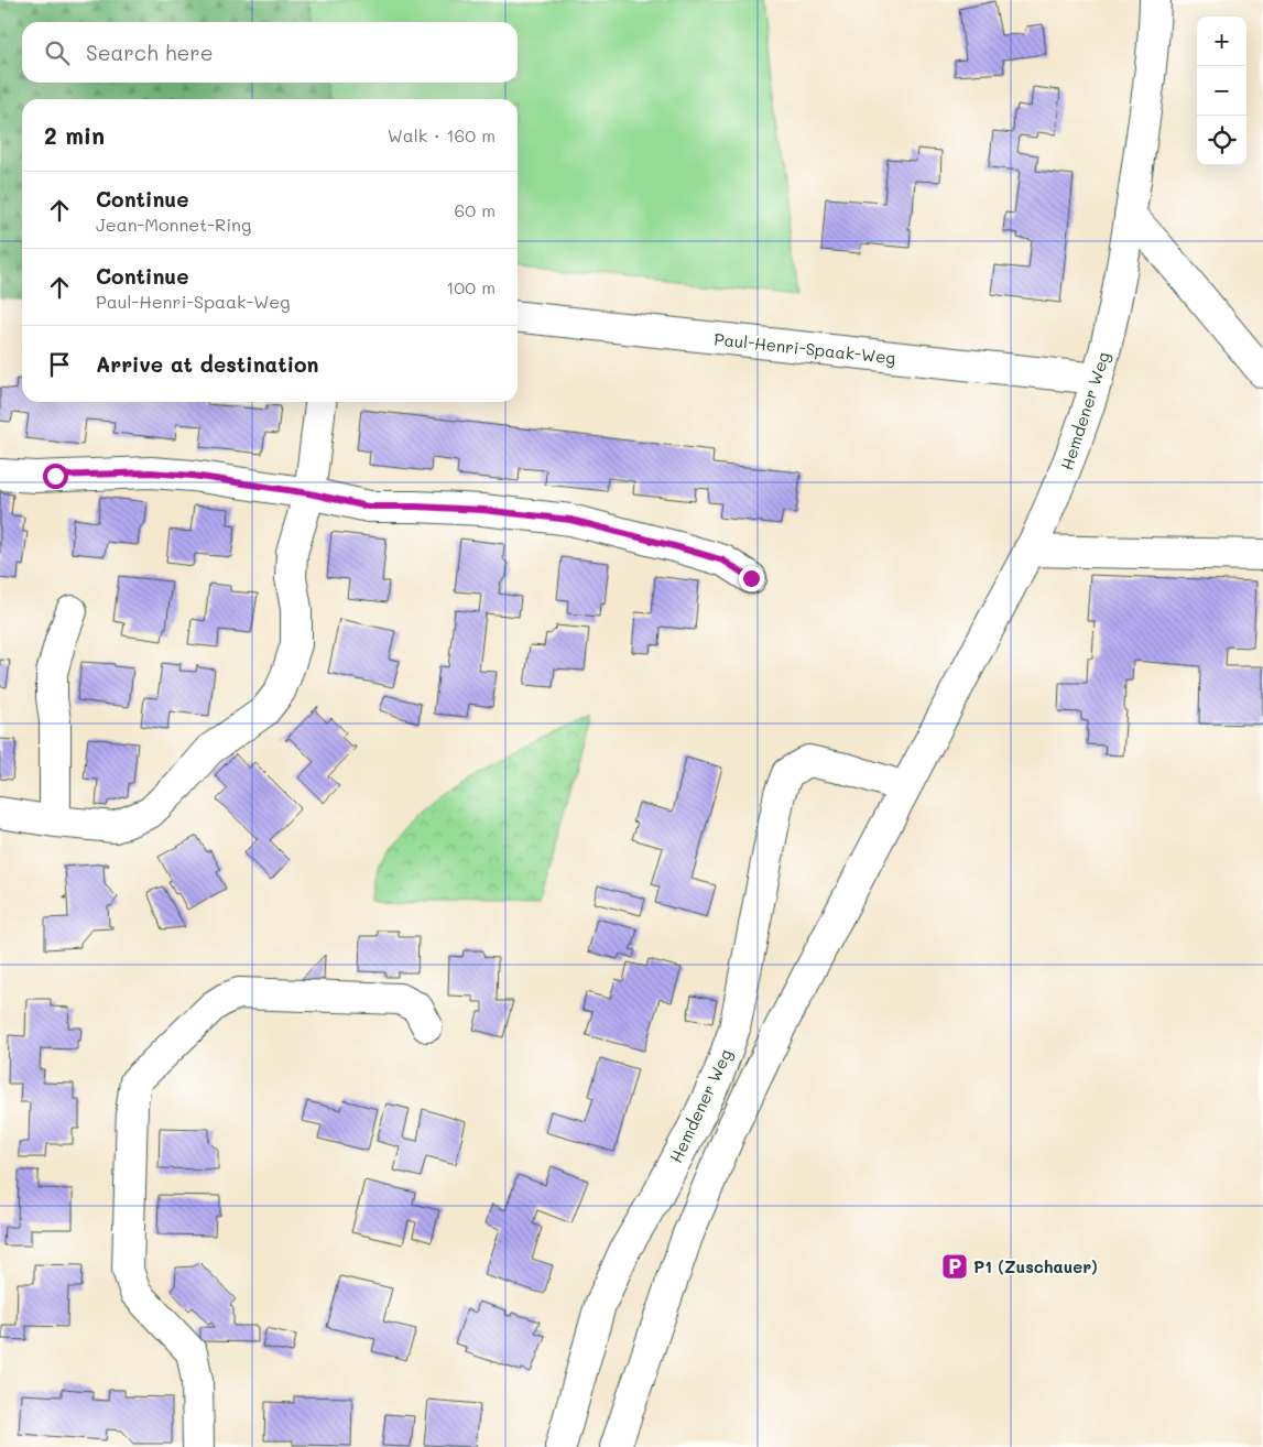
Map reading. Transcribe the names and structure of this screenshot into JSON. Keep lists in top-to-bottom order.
{
  "streets": {
    "street": ["Paul-Henri-Spaak-Weg", "Hemdener Weg"]
  },
  "crossings": [
    ["Paul-Henri-Spaak-Weg", "Hemdener Weg"]
  ],
  "places": {
    "parking": ["P1 (Zuschauer)"]
  },
  "page": {
    "map_buttons": ["+", "−"],
    "search": "Search here",
    "heading": ["2 min", "Walk · 160 m"],
    "list": [
      ["Continue", "Jean-Monnet-Ring", "60 m"],
      ["Continue", "Paul-Henri-Spaak-Weg", "100 m"],
      "Arrive at destination"
    ]
  }
}
